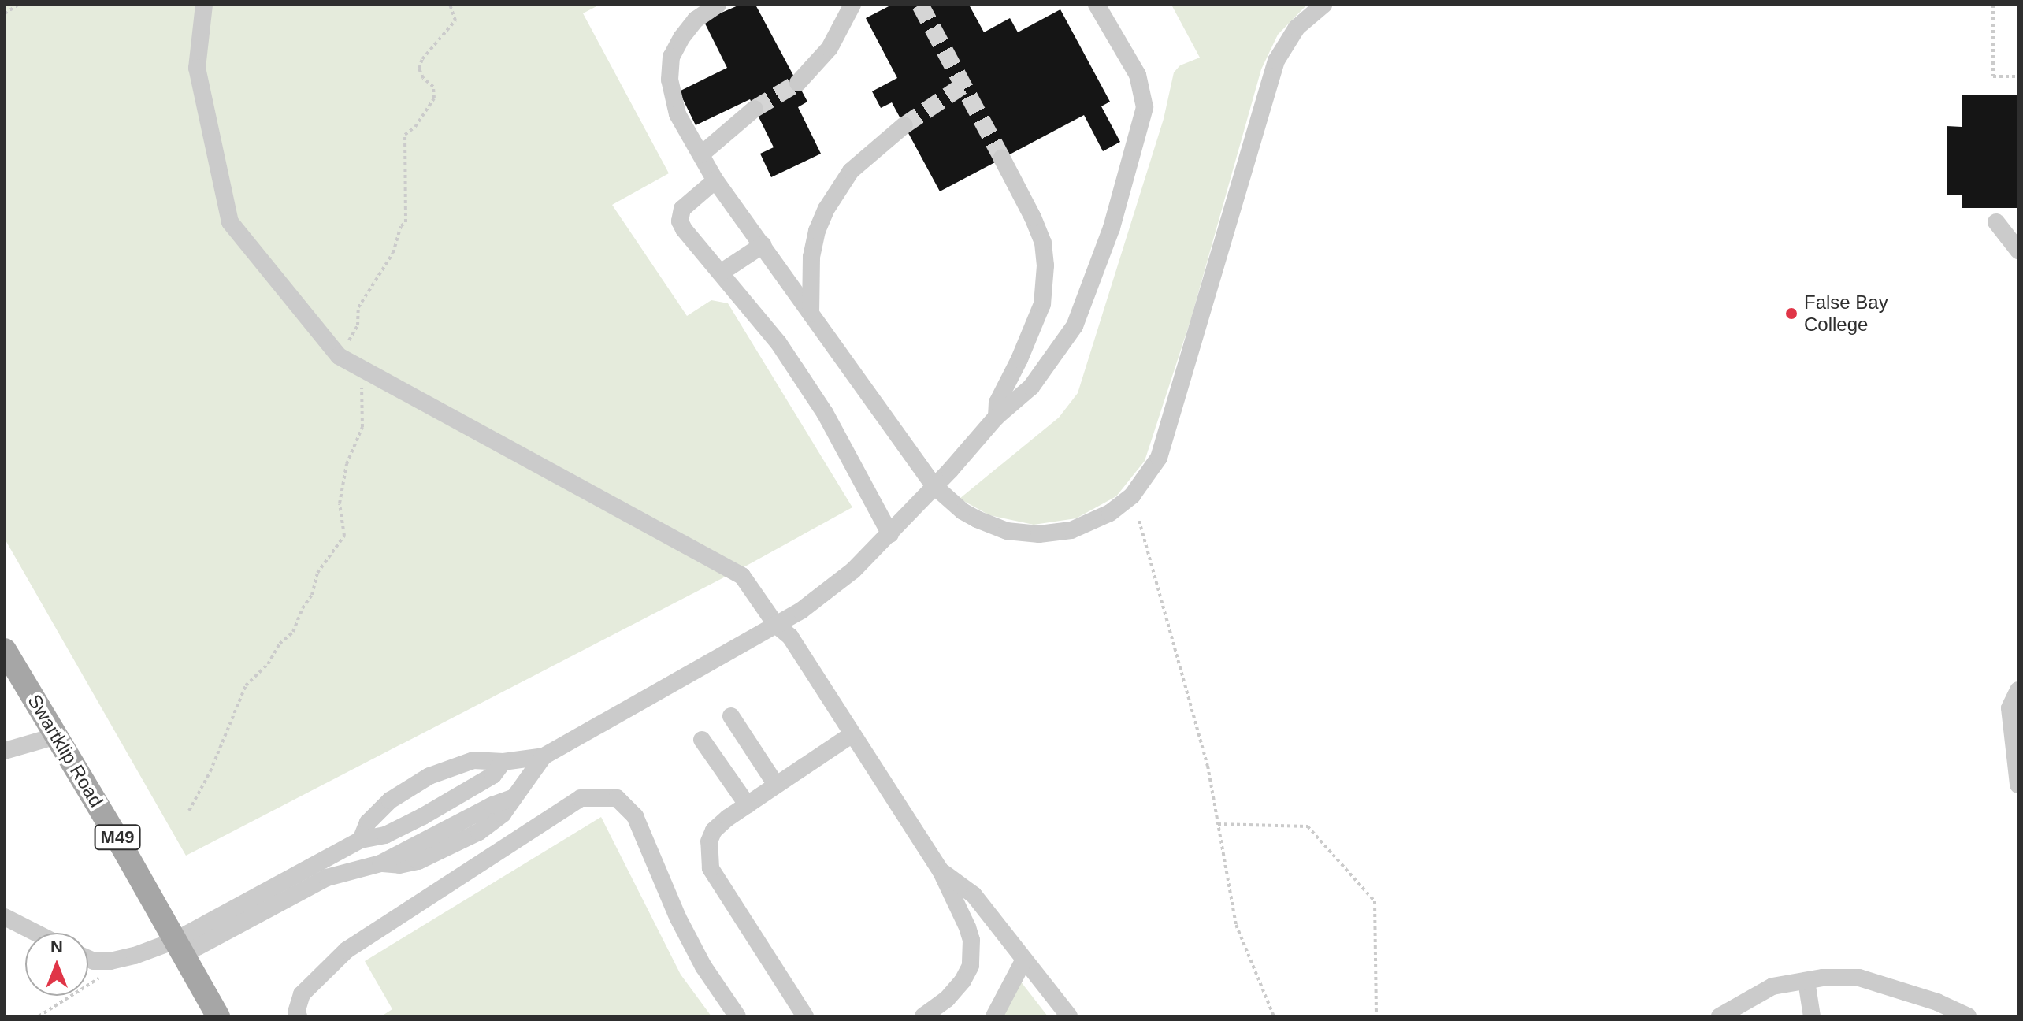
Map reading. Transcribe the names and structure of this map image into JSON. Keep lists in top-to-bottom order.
{
  "streets": {
    "main road": ["Swartklip Road", "M49"]
  },
  "places": ["False Bay College"],
  "north": "top"
}
